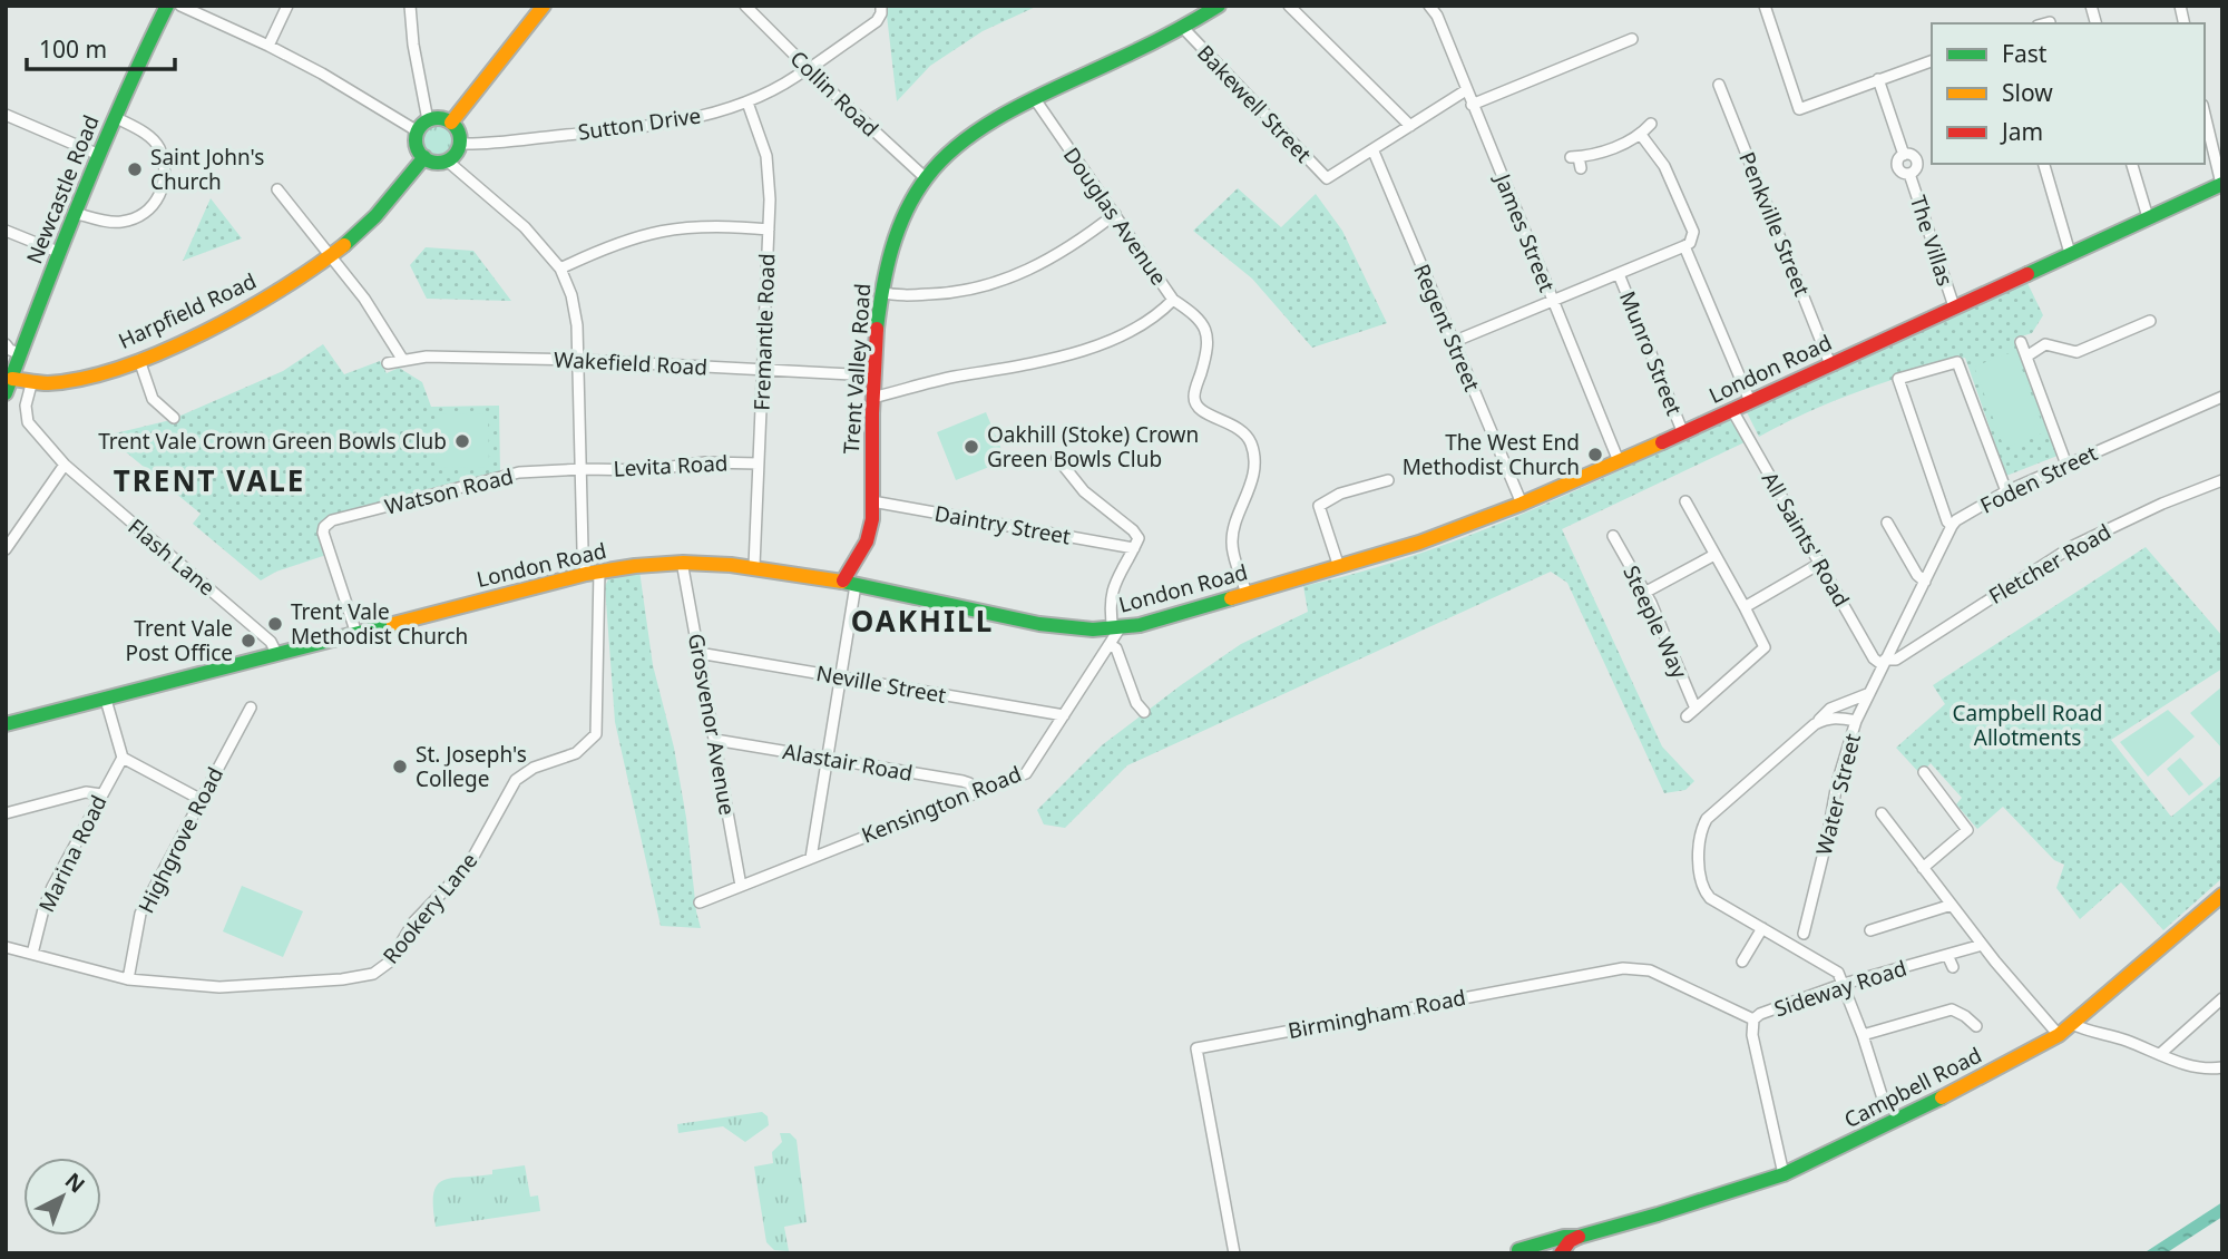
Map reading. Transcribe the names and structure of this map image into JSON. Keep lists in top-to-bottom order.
{
  "streets": {
    "main road": [
      "Newcastle Road",
      "Harpfield Road",
      "Trent Valley Road",
      "London Road",
      "Campbell Road"
    ],
    "street": [
      "Collin Road",
      "Bakewell Street",
      "Sutton Drive",
      "Douglas Avenue",
      "Penkville Street",
      "James Street",
      "The Villas",
      "Regent Street",
      "Fremantle Road",
      "Munro Street",
      "Wakefield Road",
      "Levita Road",
      "Foden Street",
      "Watson Road",
      "Daintry Street",
      "All Saints' Road",
      "Flash Lane",
      "Fletcher Road",
      "Steeple Way",
      "Neville Street",
      "Grosvenor Avenue",
      "Alastair Road",
      "Water Street",
      "Kensington Road",
      "Highgrove Road",
      "Marina Road",
      "Rookery Lane",
      "Sideway Road",
      "Birmingham Road"
    ]
  },
  "crossings": [
    ["Collin Road", "Sutton Drive"],
    ["Collin Road", "Trent Valley Road"],
    ["Bakewell Street", "Regent Street"],
    ["Bakewell Street", "Trent Valley Road"],
    ["Sutton Drive", "Harpfield Road"],
    ["Sutton Drive", "Fremantle Road"],
    ["Newcastle Road", "Harpfield Road"],
    ["Douglas Avenue", "Trent Valley Road"],
    ["Penkville Street", "London Road"],
    ["James Street", "London Road"],
    ["The Villas", "London Road"],
    ["Harpfield Road", "Flash Lane"],
    ["Regent Street", "London Road"],
    ["Fremantle Road", "Wakefield Road"],
    ["Fremantle Road", "London Road"],
    ["Fremantle Road", "Levita Road"],
    ["Munro Street", "London Road"],
    ["Wakefield Road", "Trent Valley Road"],
    ["Wakefield Road", "Rookery Lane"],
    ["Trent Valley Road", "London Road"],
    ["Trent Valley Road", "Daintry Street"],
    ["London Road", "Watson Road"],
    ["London Road", "All Saints' Road"],
    ["London Road", "Flash Lane"],
    ["London Road", "Grosvenor Avenue"],
    ["London Road", "Kensington Road"],
    ["London Road", "Rookery Lane"],
    ["Levita Road", "Watson Road"],
    ["Levita Road", "Rookery Lane"],
    ["Foden Street", "All Saints' Road"],
    ["Foden Street", "Fletcher Road"],
    ["Foden Street", "Water Street"],
    ["Watson Road", "Rookery Lane"],
    ["All Saints' Road", "Fletcher Road"],
    ["All Saints' Road", "Water Street"],
    ["Fletcher Road", "Water Street"],
    ["Neville Street", "Grosvenor Avenue"],
    ["Neville Street", "Kensington Road"],
    ["Grosvenor Avenue", "Alastair Road"],
    ["Grosvenor Avenue", "Kensington Road"],
    ["Alastair Road", "Kensington Road"],
    ["Highgrove Road", "Rookery Lane"],
    ["Marina Road", "Rookery Lane"],
    ["Sideway Road", "Birmingham Road"],
    ["Sideway Road", "Campbell Road"]
  ],
  "districts": ["TRENT VALE", "OAKHILL"],
  "parks": ["Campbell Road Allotments"],
  "places": [
    "Saint John's Church",
    "Trent Vale Crown Green Bowls Club",
    "Oakhill (Stoke) Crown Green Bowls Club",
    "The West End Methodist Church",
    "Trent Vale Methodist Church",
    "Trent Vale Post Office",
    "St. Joseph's College"
  ],
  "legend": ["Fast", "Slow", "Jam"],
  "scale_bar": "100 m",
  "north": "top right"
}
